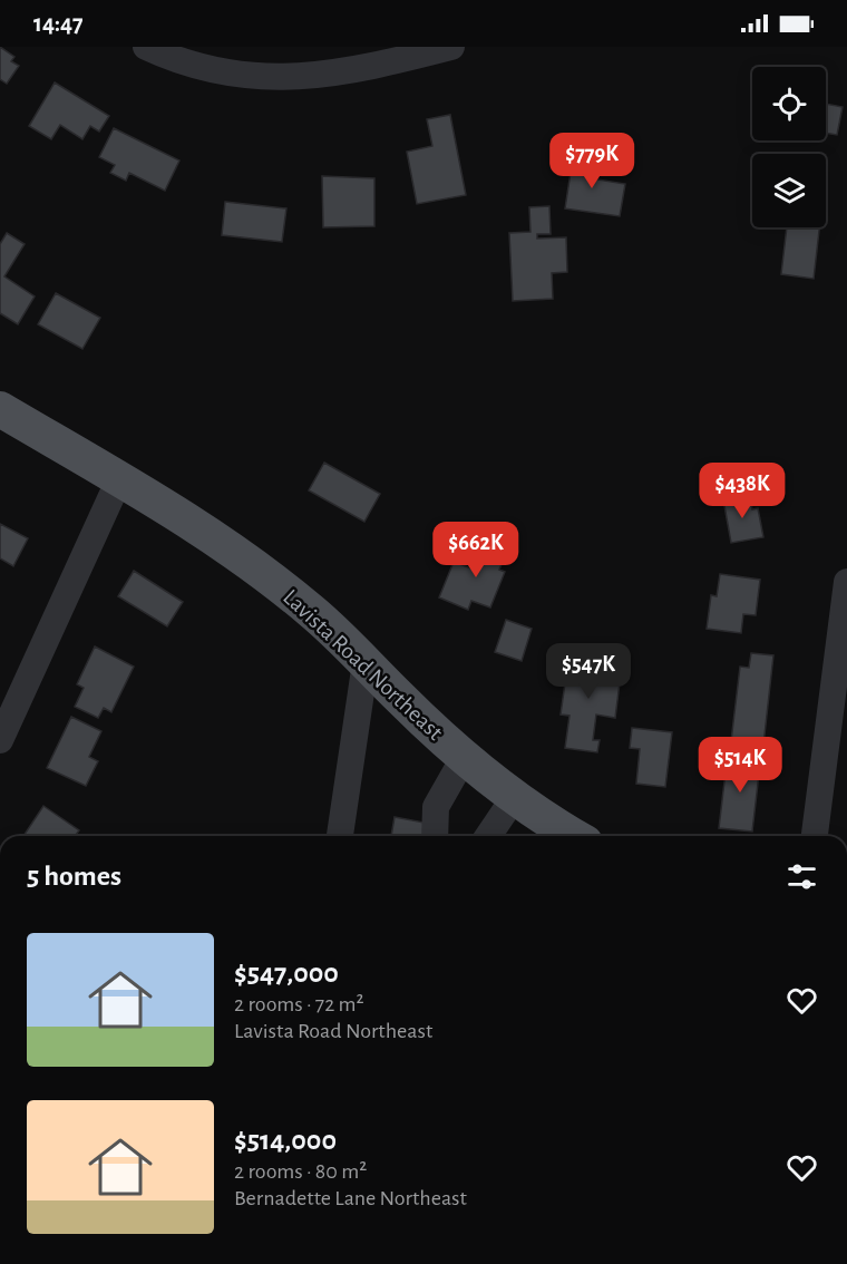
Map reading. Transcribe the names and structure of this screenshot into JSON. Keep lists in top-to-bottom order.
{
  "streets": {
    "main road": ["Lavista Road Northeast"]
  },
  "page": {
    "status": "14:47",
    "price": [
      "$779K",
      "$438K",
      "$662K",
      "$547K",
      "$514K"
    ],
    "heading": "5 homes",
    "list": [
      {
        "name": "$547,000",
        "note": "2 rooms · 72 m² · Lavista Road Northeast"
      },
      {
        "name": "$514,000",
        "note": "2 rooms · 80 m² · Bernadette Lane Northeast"
      }
    ]
  }
}
